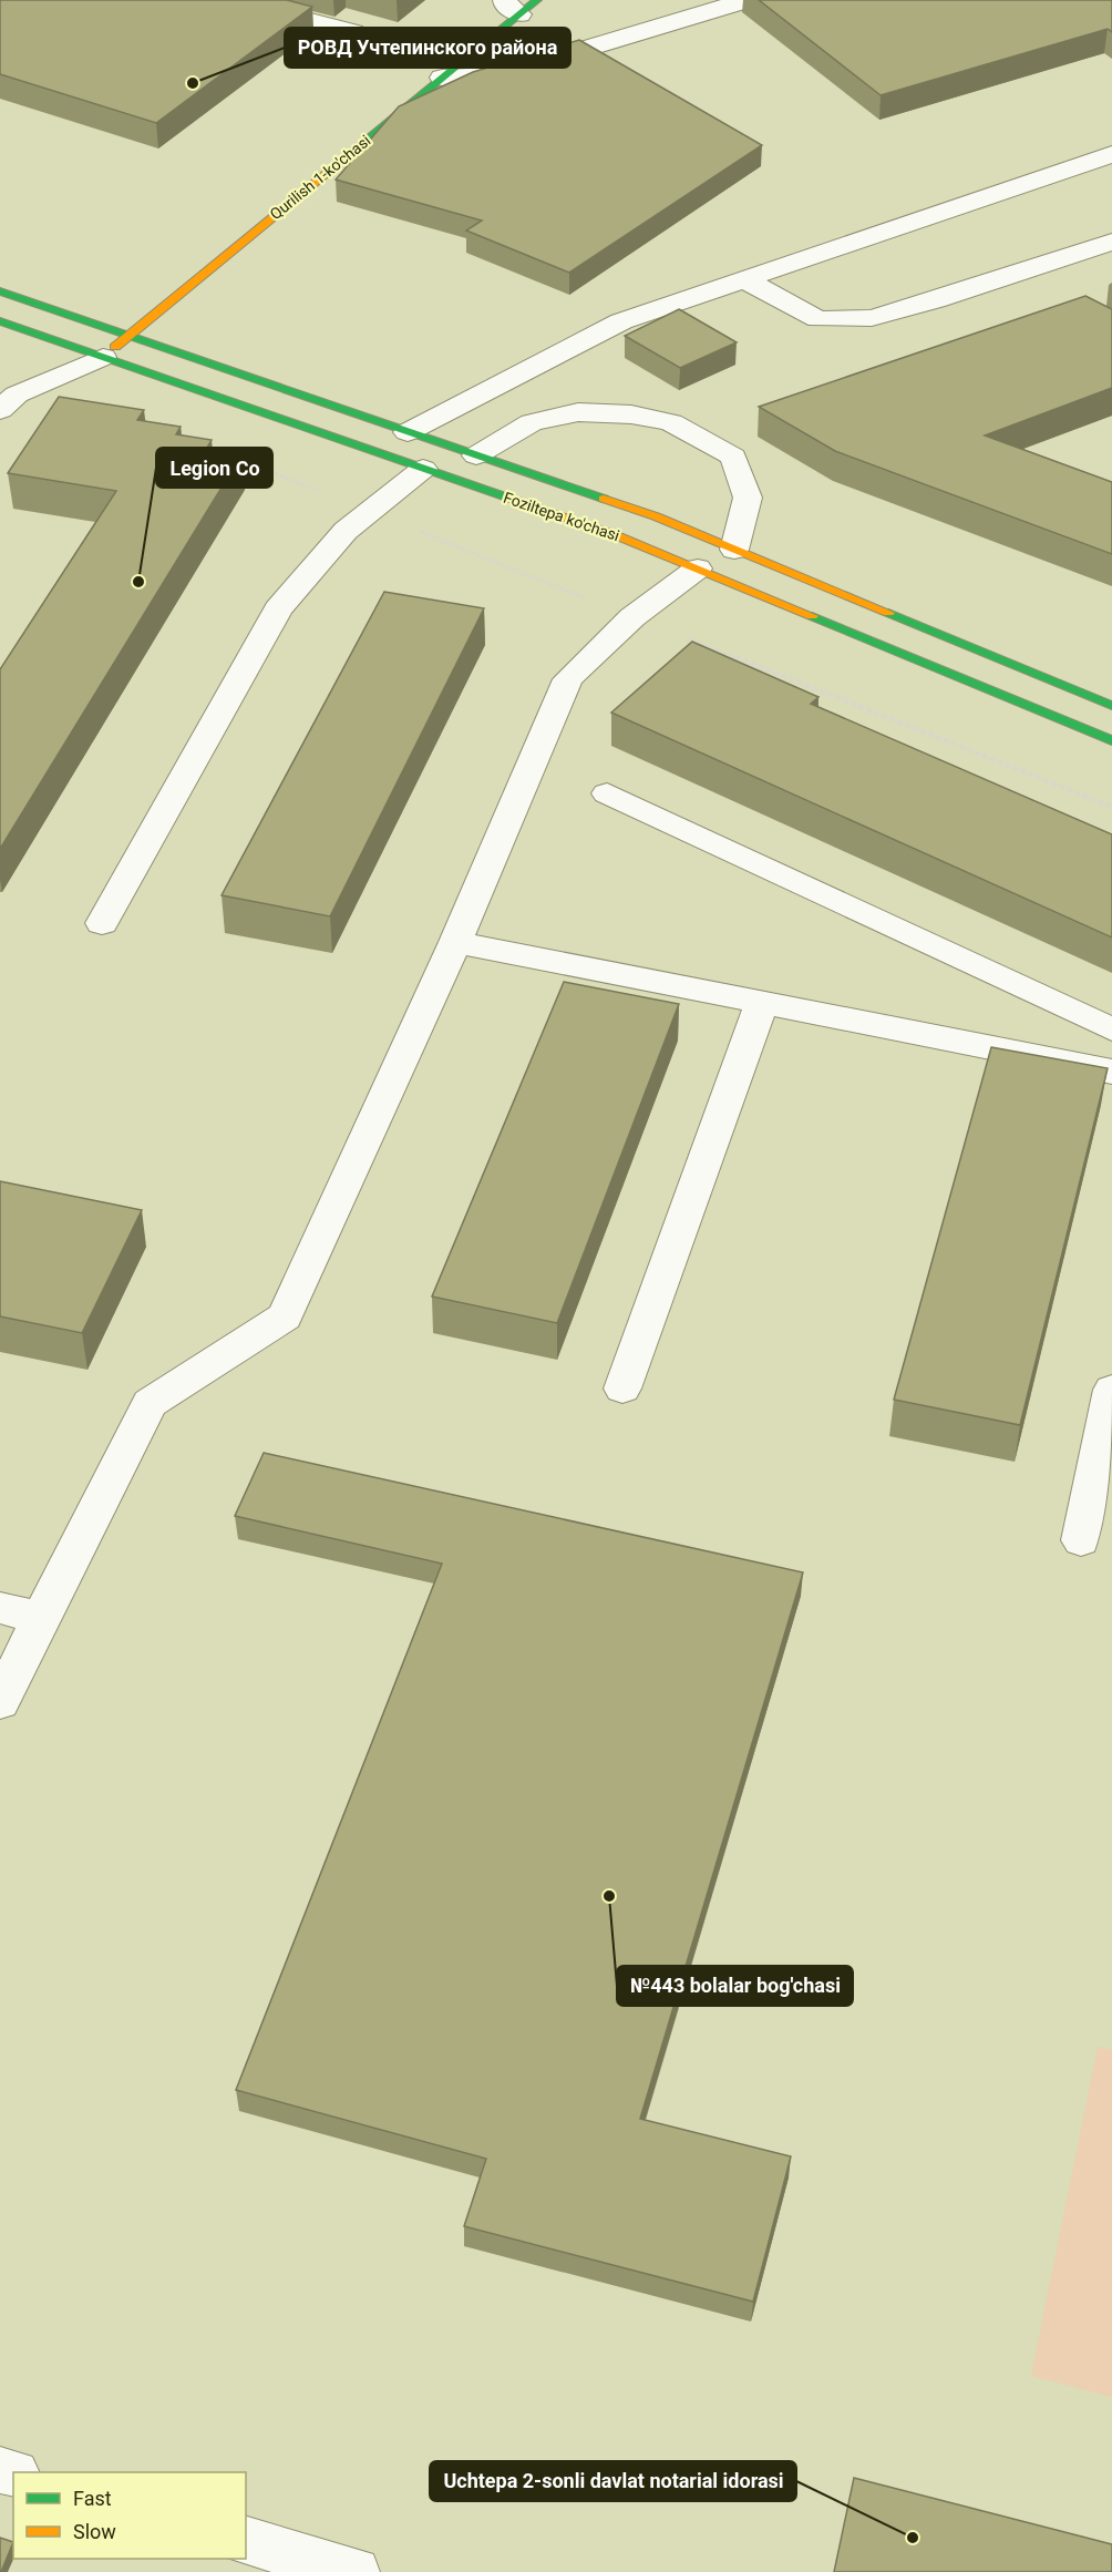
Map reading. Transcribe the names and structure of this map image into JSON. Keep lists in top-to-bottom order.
{
  "streets": {
    "main road": ["Qurilish 1-ko'chasi", "Foziltepa ko'chasi"]
  },
  "crossings": [
    ["Qurilish 1-ko'chasi", "Foziltepa ko'chasi"]
  ],
  "places": [
    "РОВД Учтепинского района",
    "Legion Co",
    "№443 bolalar bog'chasi",
    "Uchtepa 2-sonli davlat notarial idorasi"
  ],
  "legend": ["Fast", "Slow"]
}
